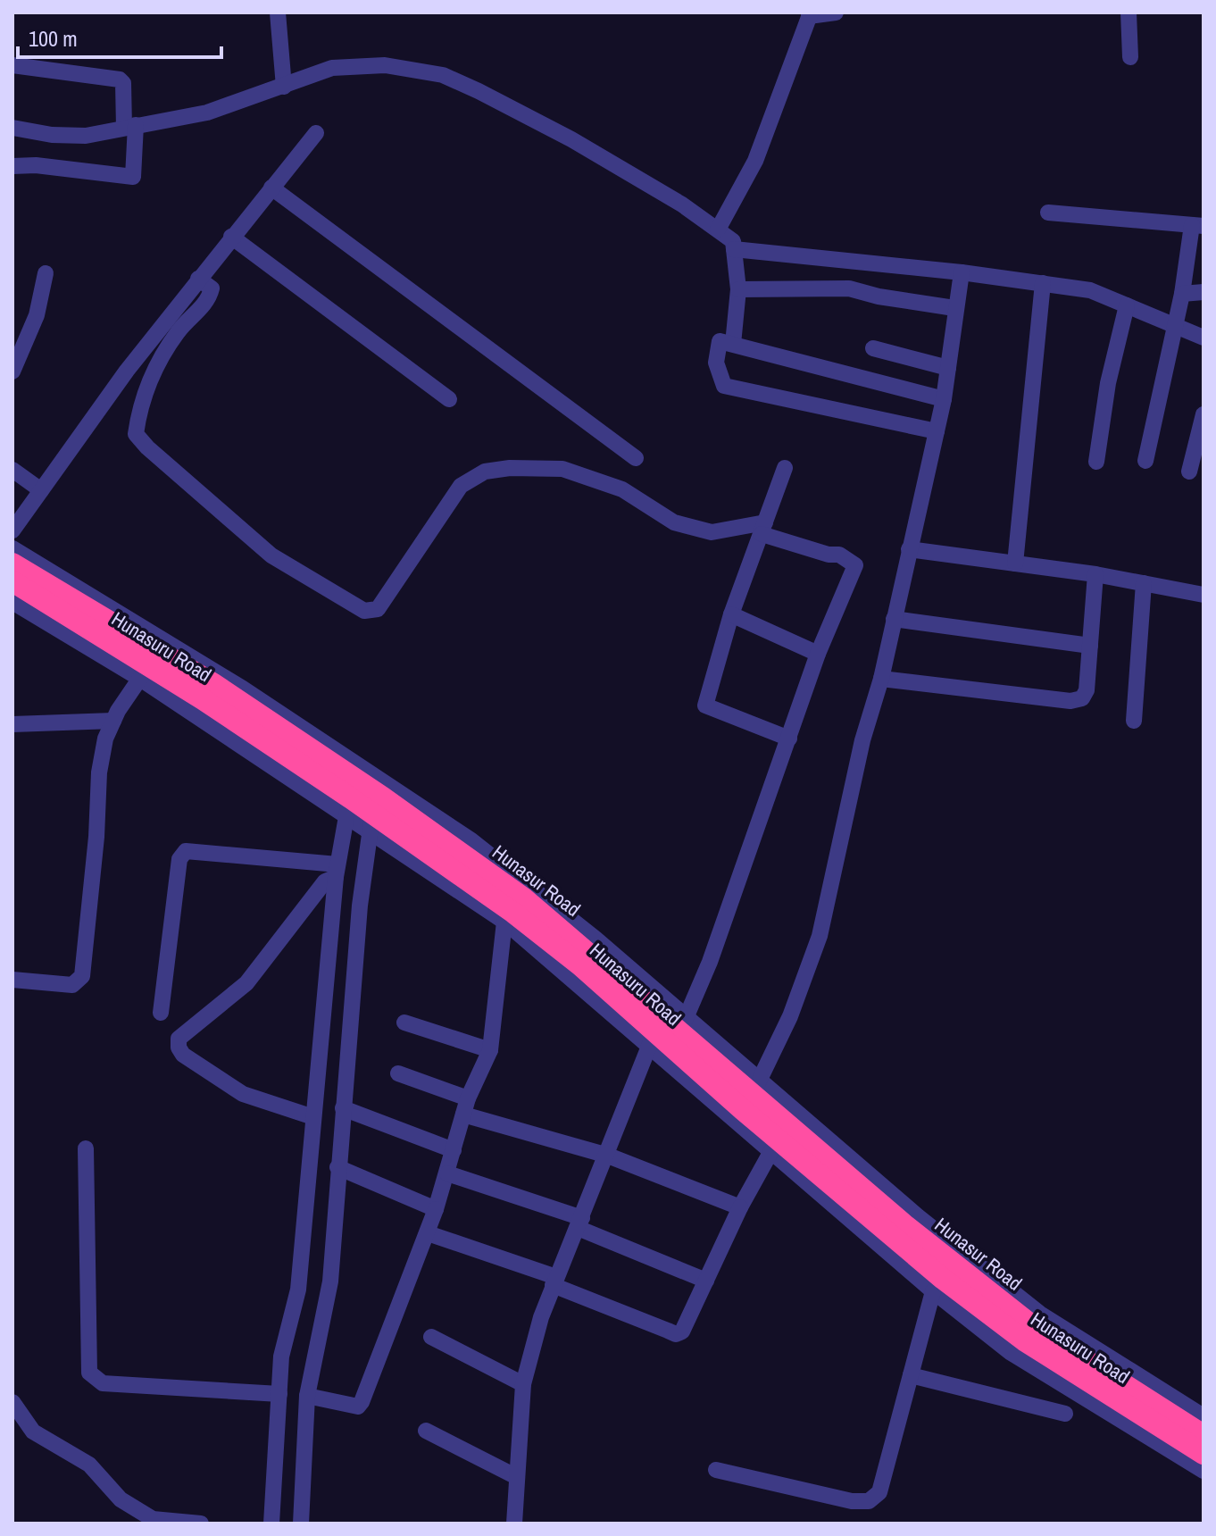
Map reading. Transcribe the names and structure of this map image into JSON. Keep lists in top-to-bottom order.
{
  "streets": {
    "highway": ["Hunasuru Road", "Hunasur Road"]
  },
  "crossings": [
    ["Hunasuru Road", "Hunasur Road"]
  ],
  "scale_bar": "100 m"
}
